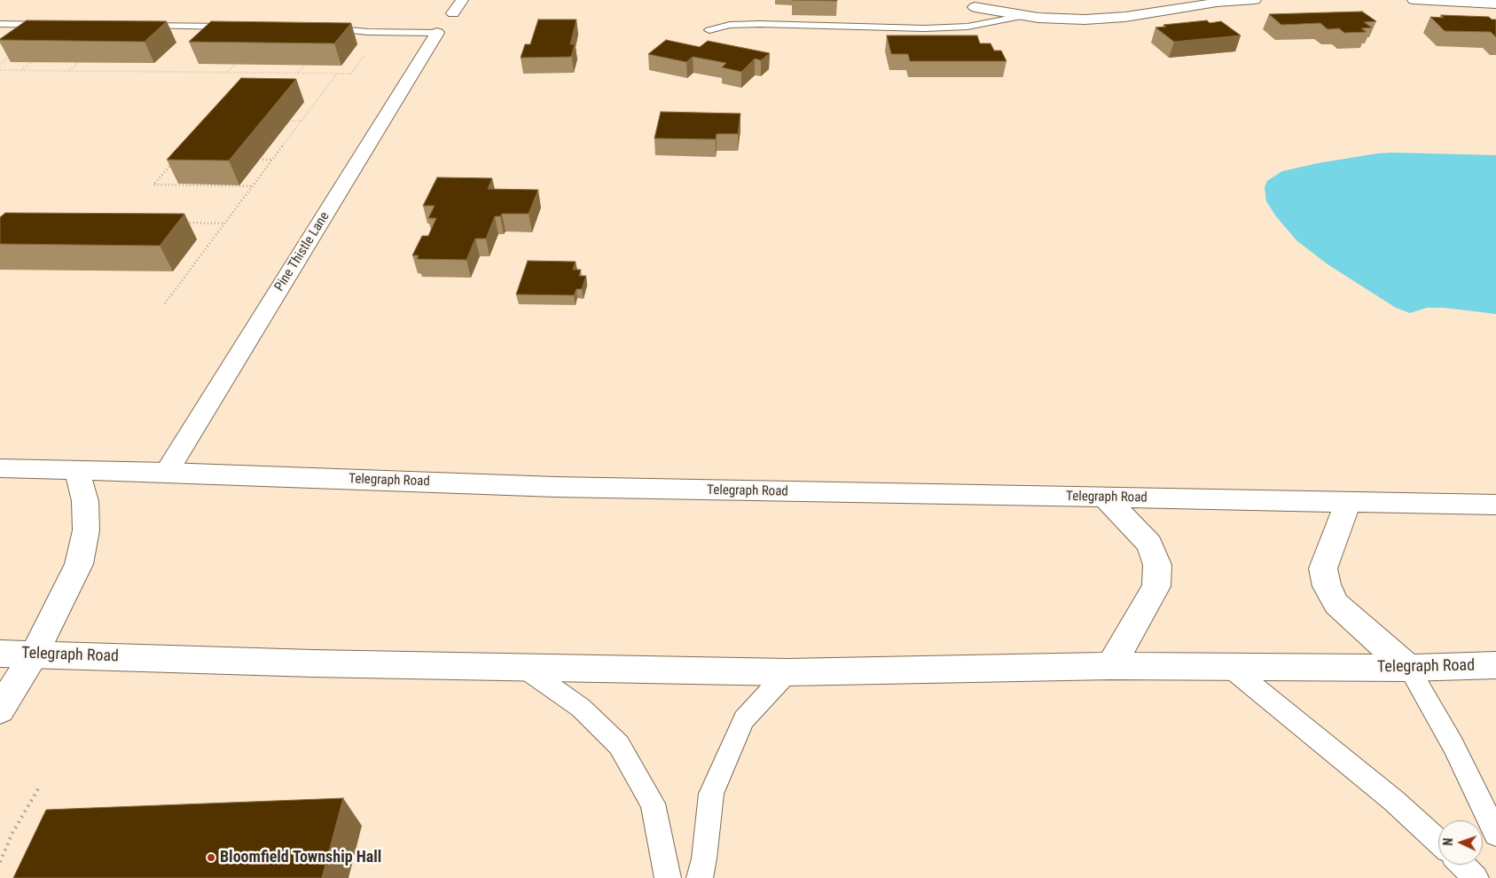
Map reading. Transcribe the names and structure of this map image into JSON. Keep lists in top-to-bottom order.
{
  "streets": {
    "main road": ["Pine Thistle Lane", "Telegraph Road"]
  },
  "crossings": [
    ["Pine Thistle Lane", "Telegraph Road"]
  ],
  "places": ["Bloomfield Township Hall"],
  "north": "left"
}
